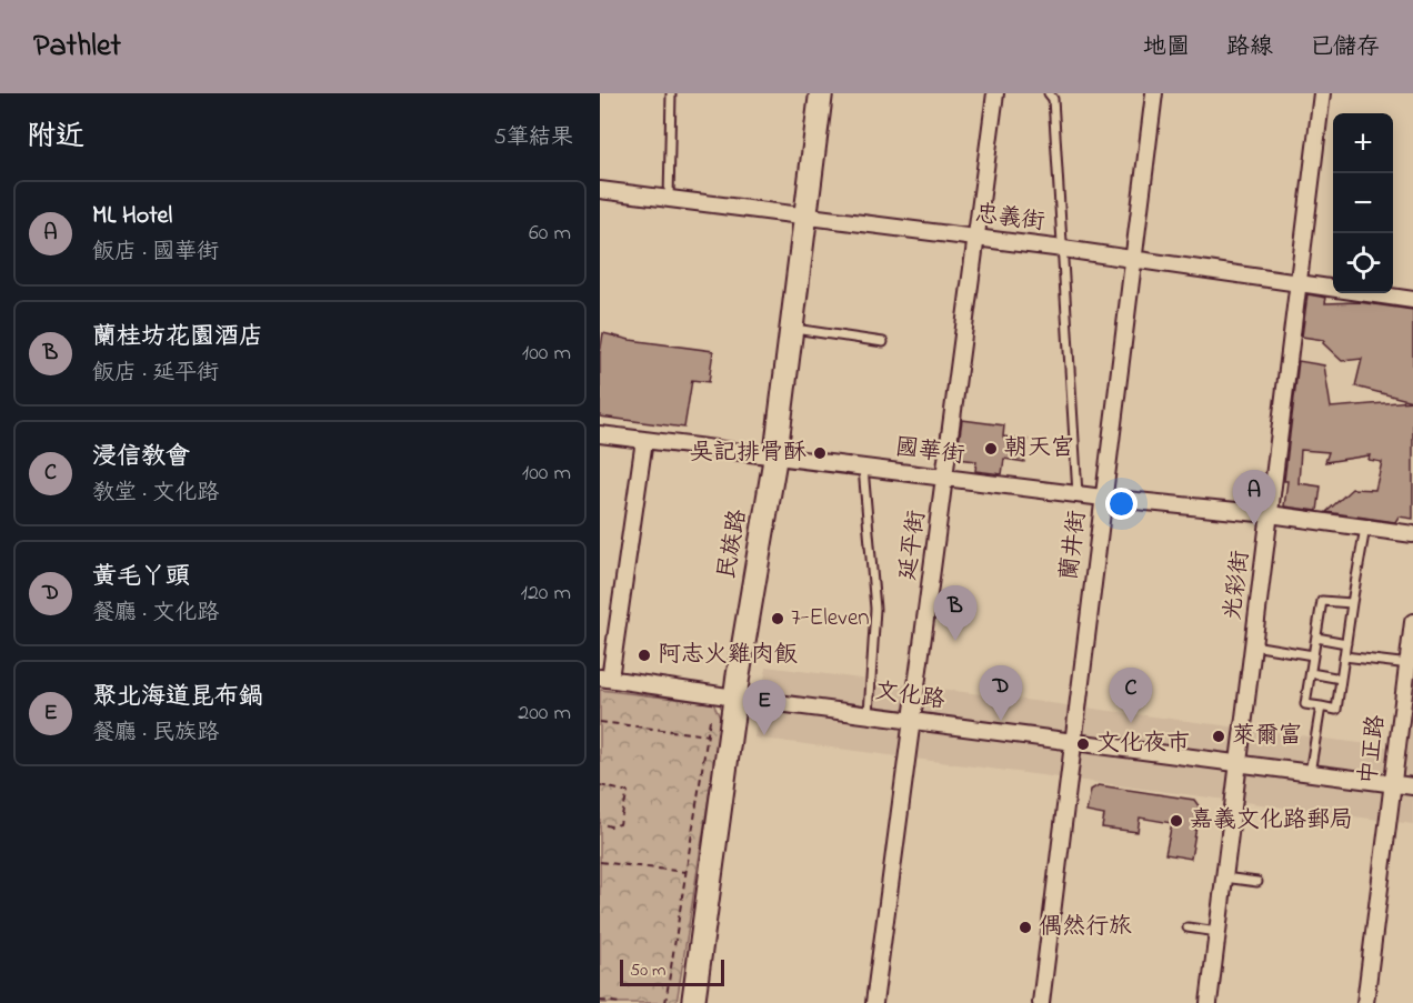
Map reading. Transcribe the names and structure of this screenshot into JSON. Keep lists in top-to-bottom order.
{
  "streets": {
    "main road": ["民族路"],
    "street": [
      "忠義街",
      "國華街",
      "延平街",
      "蘭井街",
      "光彩街",
      "文化路",
      "中正路"
    ]
  },
  "crossings": [
    ["忠義街", "民族路"],
    ["忠義街", "延平街"],
    ["忠義街", "蘭井街"],
    ["忠義街", "光彩街"],
    ["國華街", "民族路"],
    ["國華街", "延平街"],
    ["國華街", "蘭井街"],
    ["國華街", "光彩街"],
    ["民族路", "文化路"],
    ["延平街", "文化路"],
    ["蘭井街", "文化路"],
    ["光彩街", "文化路"],
    ["文化路", "中正路"]
  ],
  "places": [
    "朝天宮",
    "吳記排骨酥",
    "7-Eleven",
    "阿志火雞肉飯",
    "萊爾富",
    "文化夜市",
    "嘉義文化路郵局",
    "偶然行旅"
  ],
  "scale_bar": "50 m",
  "page": {
    "header": "Pathlet",
    "nav": ["地圖", "路線", "已儲存"],
    "heading": ["附近", "5筆結果"],
    "map_buttons": ["+", "−"],
    "list": [
      {
        "mark": "A",
        "name": "ML Hotel",
        "note": "飯店 · 國華街",
        "value": "60 m"
      },
      {
        "mark": "B",
        "name": "蘭桂坊花園酒店",
        "note": "飯店 · 延平街",
        "value": "100 m"
      },
      {
        "mark": "C",
        "name": "浸信教會",
        "note": "教堂 · 文化路",
        "value": "100 m"
      },
      {
        "mark": "D",
        "name": "黃毛丫頭",
        "note": "餐廳 · 文化路",
        "value": "120 m"
      },
      {
        "mark": "E",
        "name": "聚北海道昆布鍋",
        "note": "餐廳 · 民族路",
        "value": "200 m"
      }
    ],
    "pins": [
      "A",
      "B",
      "D",
      "C",
      "E"
    ],
    "scale": "50 m"
  }
}
